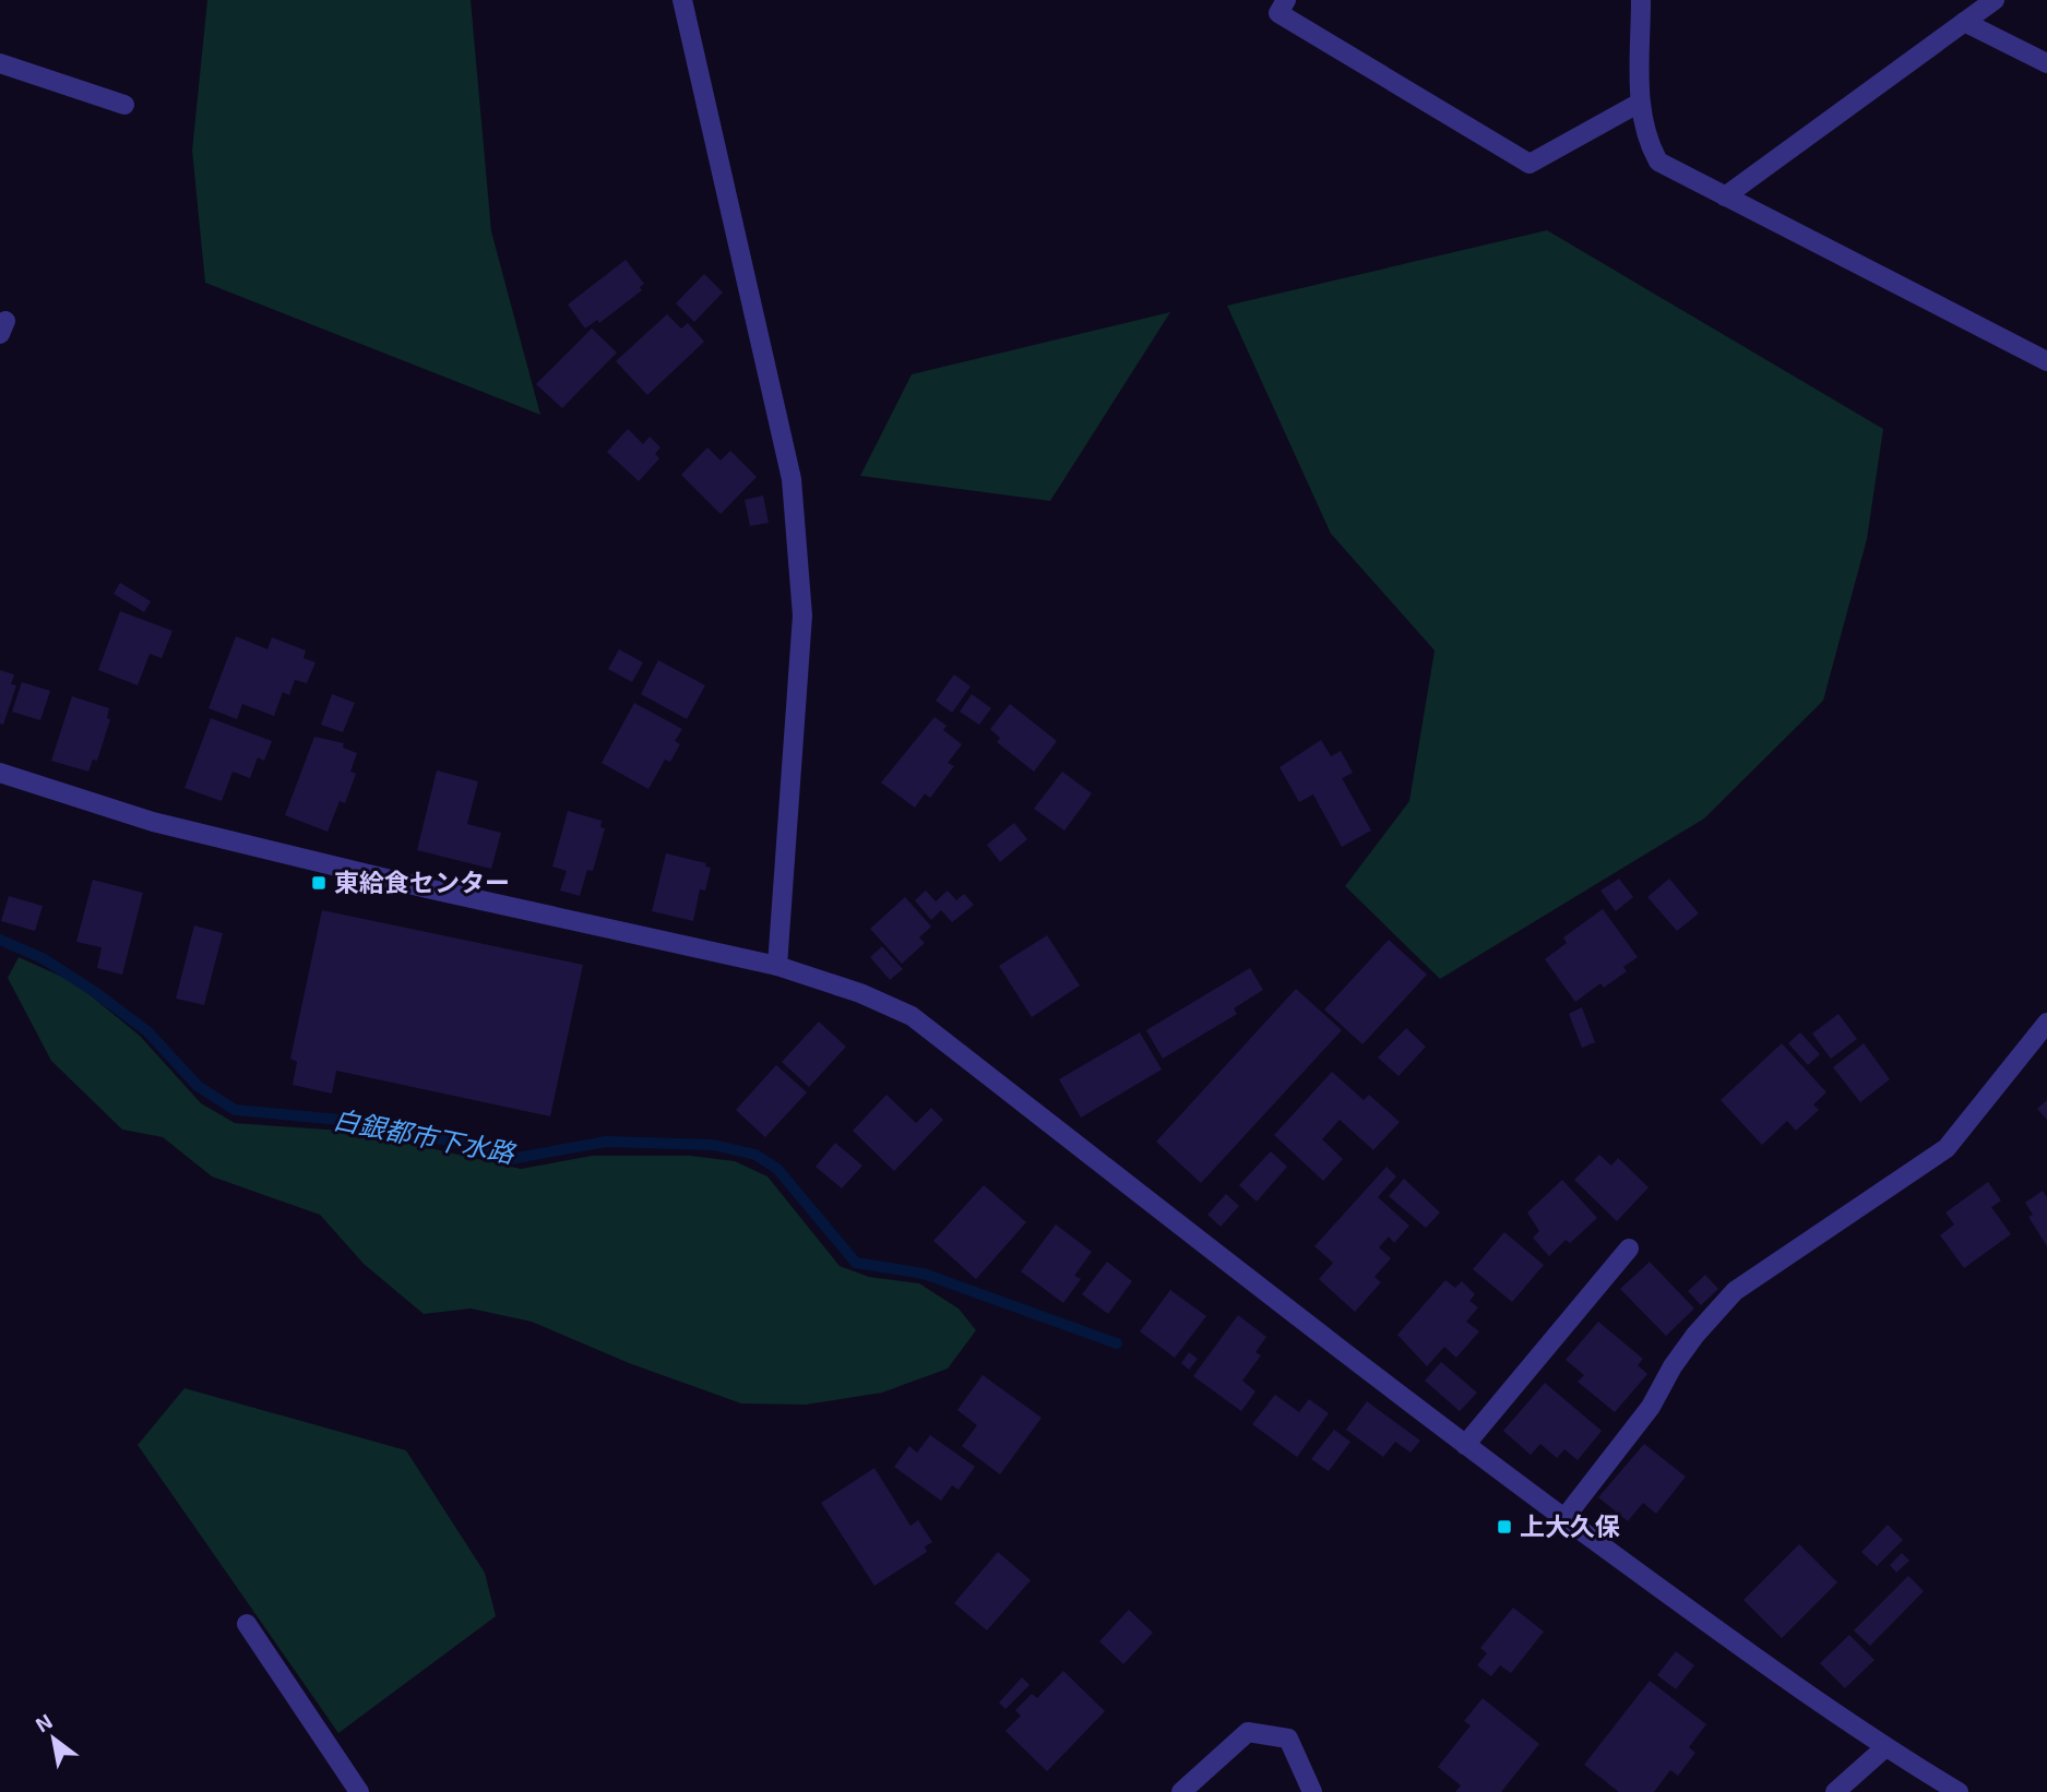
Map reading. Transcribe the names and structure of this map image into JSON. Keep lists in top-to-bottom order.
{
  "water": ["白銀都市下水路"],
  "places": {
    "transit": ["東給食センター", "上大久保"]
  },
  "north": "top left"
}
